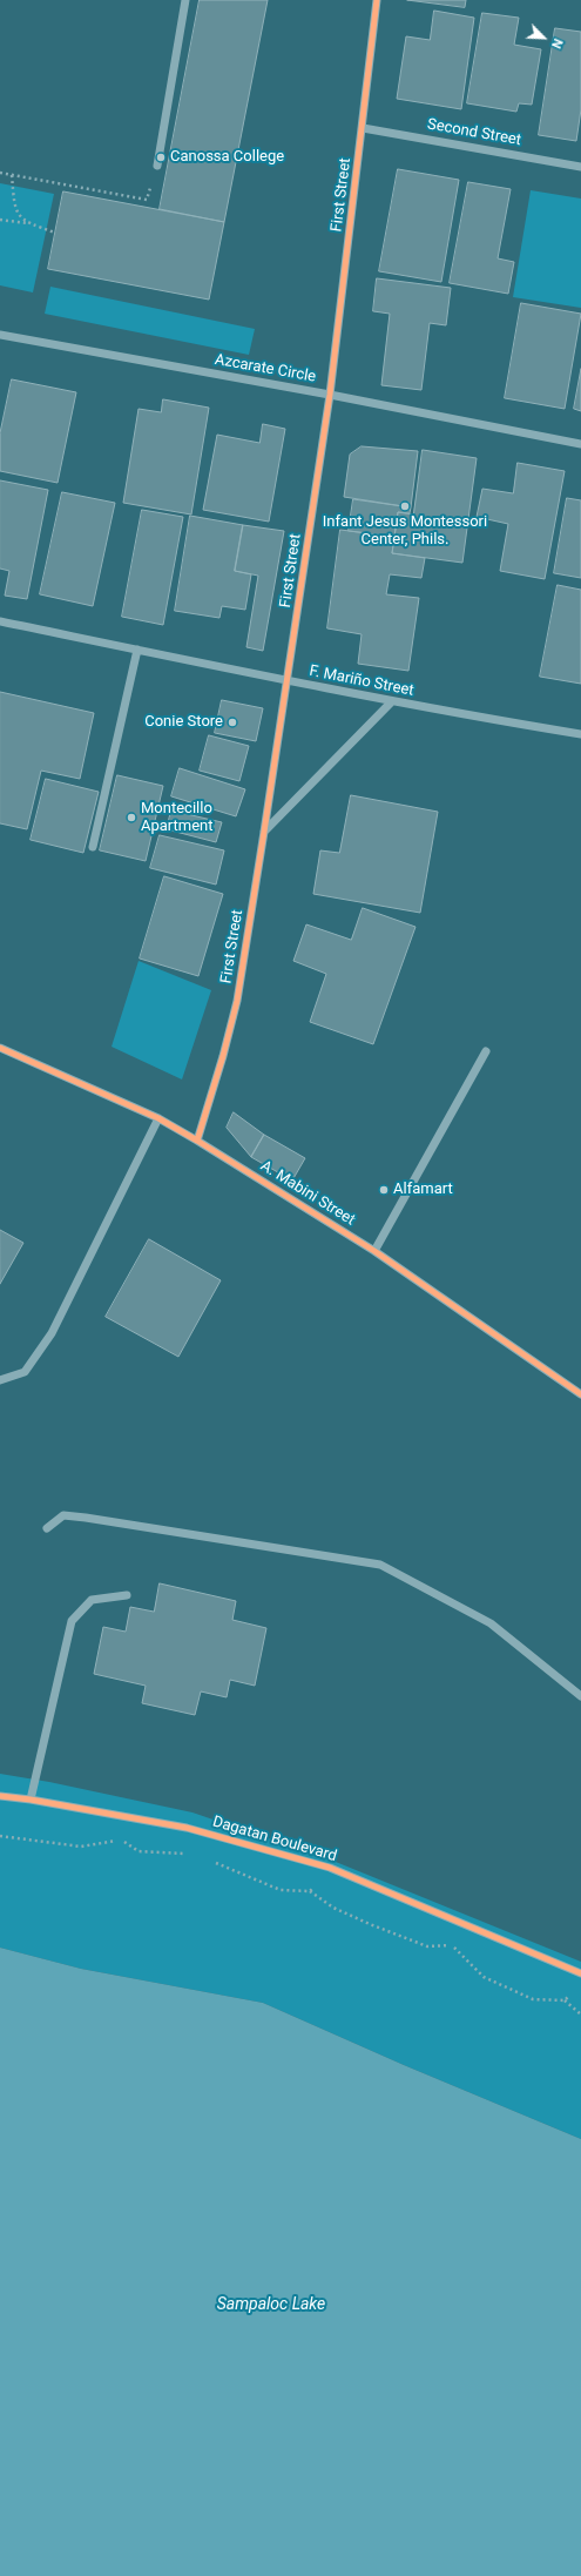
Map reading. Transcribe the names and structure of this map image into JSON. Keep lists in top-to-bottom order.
{
  "streets": {
    "street": [
      "Second Street",
      "First Street",
      "Azcarate Circle",
      "F. Mariño Street",
      "A. Mabini Street",
      "Dagatan Boulevard"
    ]
  },
  "crossings": [
    ["Second Street", "First Street"],
    ["First Street", "Azcarate Circle"],
    ["First Street", "F. Mariño Street"],
    ["First Street", "A. Mabini Street"]
  ],
  "water": ["Sampaloc Lake"],
  "places": [
    "Canossa College",
    "Infant Jesus Montessori Center, Phils.",
    "Conie Store",
    "Montecillo Apartment",
    "Alfamart"
  ],
  "north": "bottom right"
}
